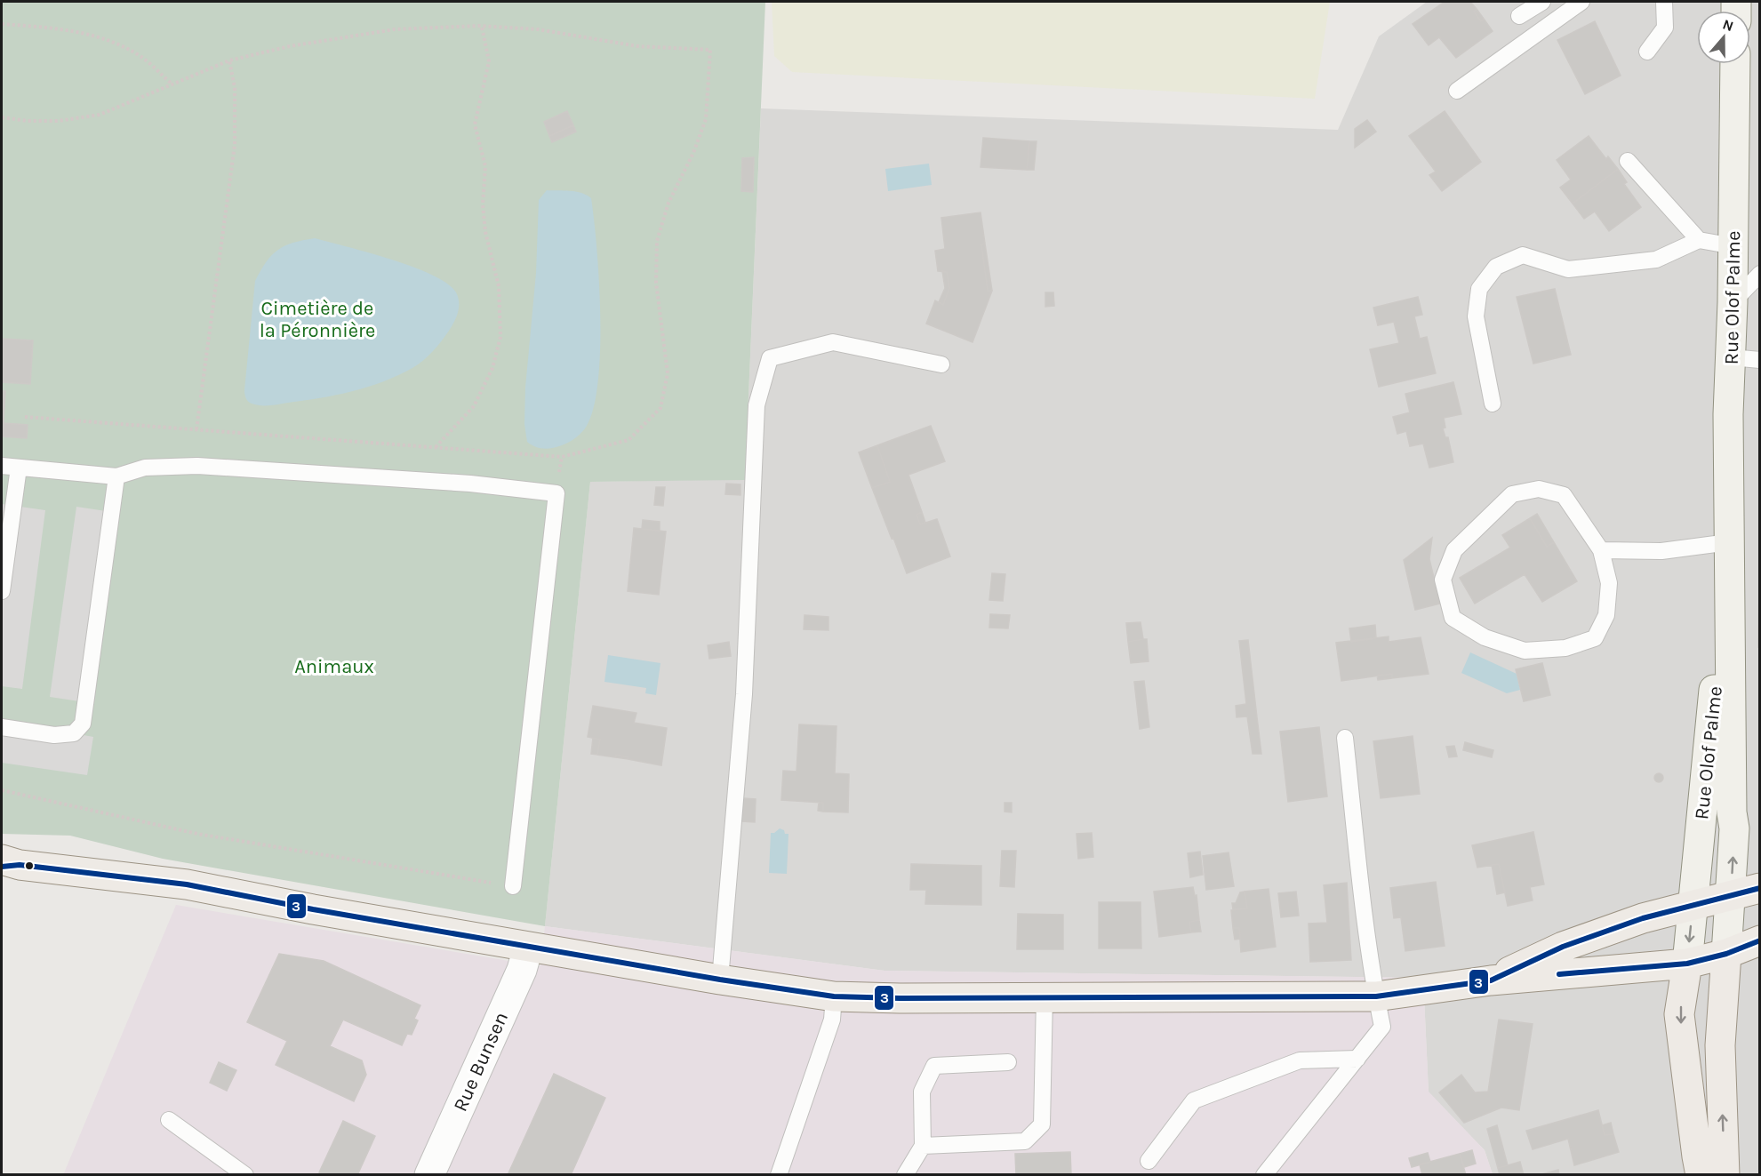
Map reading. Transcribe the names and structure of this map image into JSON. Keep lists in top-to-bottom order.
{
  "streets": {
    "main road": ["Rue Olof Palme"],
    "street": ["Rue Bunsen"]
  },
  "parks": ["Cimetière de la Péronnière", "Animaux"],
  "lines": ["transit line 3"],
  "north": "top"
}
